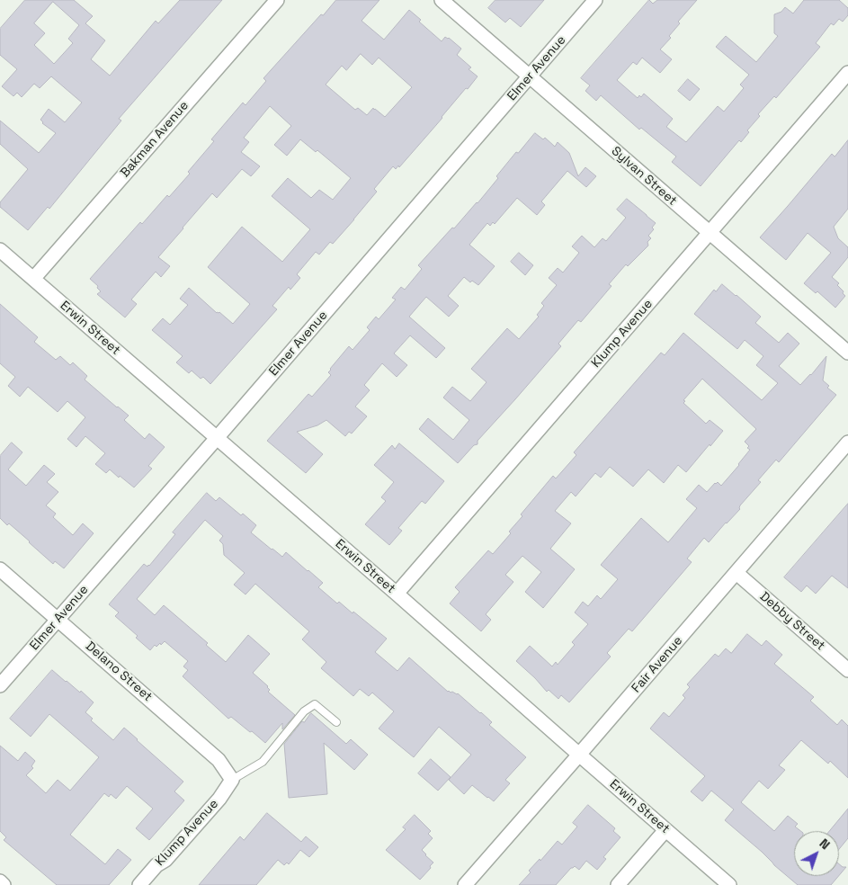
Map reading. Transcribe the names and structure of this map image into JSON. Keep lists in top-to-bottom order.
{
  "streets": {
    "street": [
      "Elmer Avenue",
      "Bakman Avenue",
      "Sylvan Street",
      "Erwin Street",
      "Klump Avenue",
      "Debby Street",
      "Fair Avenue",
      "Delano Street"
    ]
  },
  "crossings": [
    ["Elmer Avenue", "Sylvan Street"],
    ["Elmer Avenue", "Erwin Street"],
    ["Elmer Avenue", "Delano Street"],
    ["Bakman Avenue", "Erwin Street"],
    ["Sylvan Street", "Klump Avenue"],
    ["Erwin Street", "Klump Avenue"],
    ["Erwin Street", "Fair Avenue"],
    ["Klump Avenue", "Delano Street"],
    ["Debby Street", "Fair Avenue"]
  ],
  "north": "top right"
}
